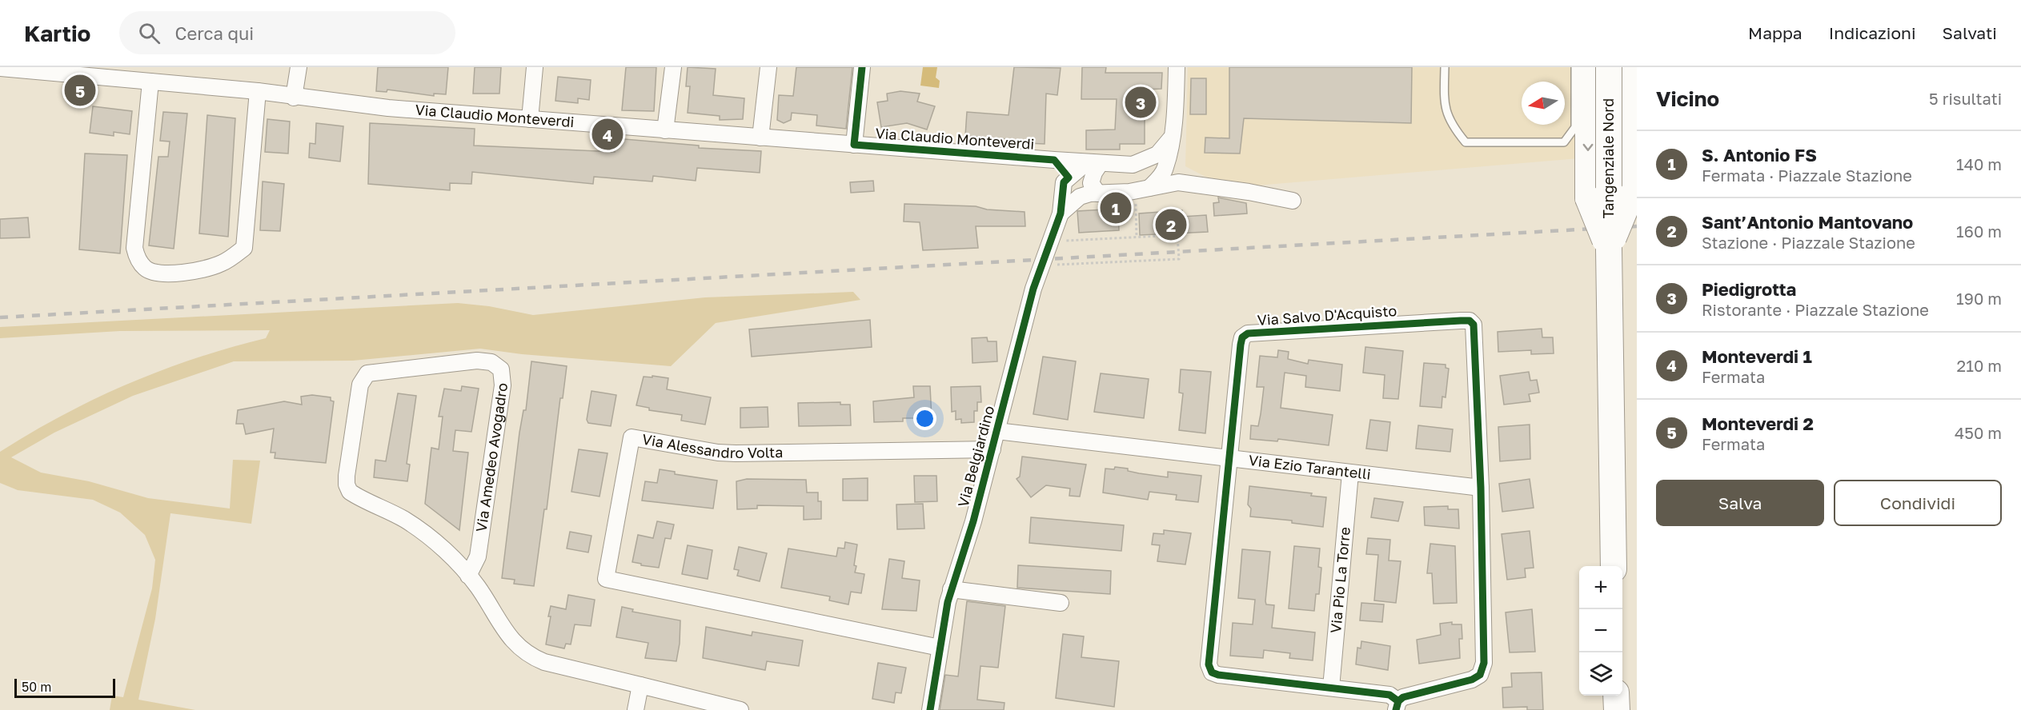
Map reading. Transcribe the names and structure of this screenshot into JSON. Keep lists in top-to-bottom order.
{
  "streets": {
    "highway": ["Tangenziale Nord"],
    "street": [
      "Via Claudio Monteverdi",
      "Via Salvo D'Acquisto",
      "Via Alessandro Volta",
      "Via Belgiardino",
      "Via Amedeo Avogadro",
      "Via Ezio Tarantelli",
      "Via Pio La Torre"
    ]
  },
  "crossings": [
    ["Via Salvo D'Acquisto", "Via Ezio Tarantelli"],
    ["Via Salvo D'Acquisto", "Via Pio La Torre"],
    ["Via Alessandro Volta", "Via Belgiardino"],
    ["Via Belgiardino", "Via Ezio Tarantelli"],
    ["Via Ezio Tarantelli", "Via Pio La Torre"]
  ],
  "scale_bar": "50 m",
  "north": "left",
  "page": {
    "header": "Kartio",
    "search": "Cerca qui",
    "nav": ["Mappa", "Indicazioni", "Salvati"],
    "heading": ["Vicino", "5 risultati"],
    "pins": [
      "5",
      "3",
      "4",
      "1",
      "2"
    ],
    "list": [
      {
        "mark": "1",
        "name": "S. Antonio FS",
        "note": "Fermata · Piazzale Stazione",
        "value": "140 m"
      },
      {
        "mark": "2",
        "name": "Sant’Antonio Mantovano",
        "note": "Stazione · Piazzale Stazione",
        "value": "160 m"
      },
      {
        "mark": "3",
        "name": "Piedigrotta",
        "note": "Ristorante · Piazzale Stazione",
        "value": "190 m"
      },
      {
        "mark": "4",
        "name": "Monteverdi 1",
        "note": "Fermata",
        "value": "210 m"
      },
      {
        "mark": "5",
        "name": "Monteverdi 2",
        "note": "Fermata",
        "value": "450 m"
      }
    ],
    "buttons": ["Salva", "Condividi"],
    "map_buttons": ["+", "−"],
    "scale": "50 m"
  }
}
